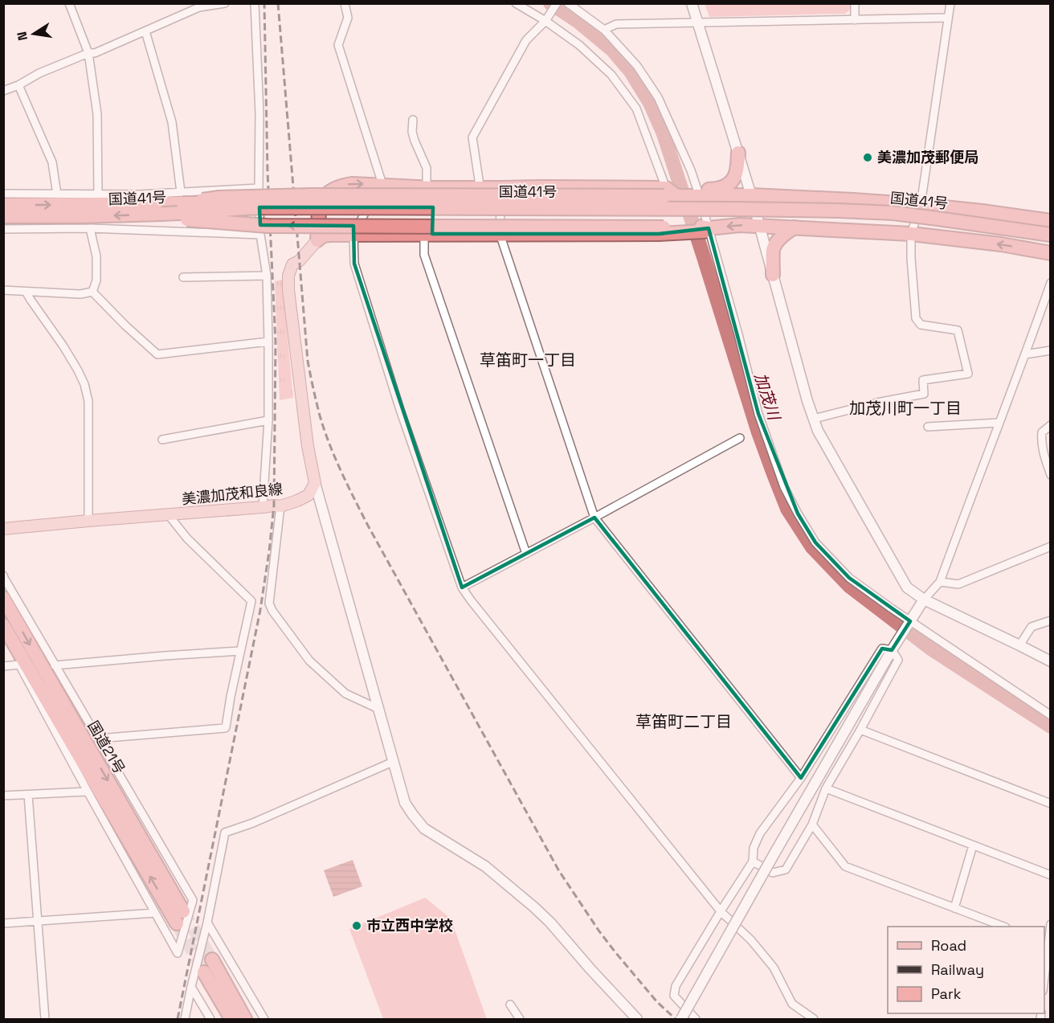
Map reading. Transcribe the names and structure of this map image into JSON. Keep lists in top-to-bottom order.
{
  "streets": {
    "highway": ["国道41号", "国道21号"],
    "main road": ["美濃加茂和良線"]
  },
  "districts": ["草笛町一丁目", "加茂川町一丁目", "草笛町二丁目"],
  "water": ["加茂川"],
  "places": ["美濃加茂郵便局", "市立西中学校"],
  "legend": ["Road", "Railway", "Park"],
  "north": "left"
}
